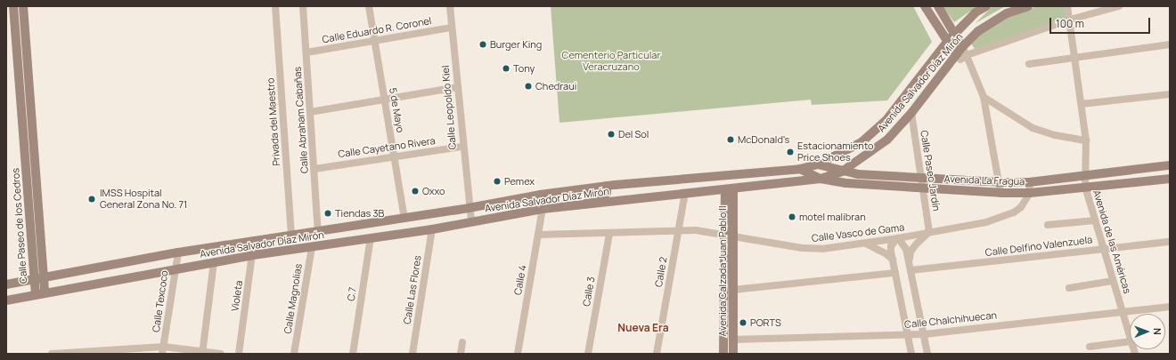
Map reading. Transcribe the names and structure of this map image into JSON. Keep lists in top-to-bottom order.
{
  "streets": {
    "main road": [
      "Avenida Salvador Díaz Mirón",
      "Avenida La Fragua",
      "Calle Paseo de los Cedros",
      "Avenida Calzada Juan Pablo II"
    ],
    "street": [
      "Calle Eduardo R. Coronel",
      "Calle Leopoldo Kiel",
      "5 de Mayo",
      "Calle Abraham Cabañas",
      "Privada del Maestro",
      "Calle Cayetano Rivera",
      "Calle Paseo Jardín",
      "Calle Vasco de Gama",
      "Avenida de las Américas",
      "Calle Delfino Valenzuela",
      "Calle 2",
      "Calle 4",
      "Calle Las Flores",
      "Calle 3",
      "C.7",
      "Violeta",
      "Calle Magnolias",
      "Calle Texcoco",
      "Calle Chalchihuecan"
    ]
  },
  "crossings": [
    ["Calle Eduardo R. Coronel", "Calle Leopoldo Kiel"],
    ["Calle Eduardo R. Coronel", "5 de Mayo"],
    ["Calle Eduardo R. Coronel", "Calle Abraham Cabañas"],
    ["Avenida Salvador Díaz Mirón", "Calle Leopoldo Kiel"],
    ["Avenida Salvador Díaz Mirón", "5 de Mayo"],
    ["Avenida Salvador Díaz Mirón", "Calle Abraham Cabañas"],
    ["Avenida Salvador Díaz Mirón", "Privada del Maestro"],
    ["Avenida Salvador Díaz Mirón", "Calle Paseo Jardín"],
    ["Avenida Salvador Díaz Mirón", "Avenida La Fragua"],
    ["Avenida Salvador Díaz Mirón", "Calle Paseo de los Cedros"],
    ["Avenida Salvador Díaz Mirón", "Avenida de las Américas"],
    ["Avenida Salvador Díaz Mirón", "Avenida Calzada Juan Pablo II"],
    ["Avenida Salvador Díaz Mirón", "Calle 2"],
    ["Avenida Salvador Díaz Mirón", "Calle 4"],
    ["Avenida Salvador Díaz Mirón", "Calle Las Flores"],
    ["Avenida Salvador Díaz Mirón", "C.7"],
    ["Avenida Salvador Díaz Mirón", "Violeta"],
    ["Avenida Salvador Díaz Mirón", "Calle Magnolias"],
    ["Avenida Salvador Díaz Mirón", "Calle Texcoco"],
    ["Calle Leopoldo Kiel", "Calle Cayetano Rivera"],
    ["5 de Mayo", "Calle Cayetano Rivera"],
    ["Calle Abraham Cabañas", "Calle Cayetano Rivera"],
    ["Calle Paseo Jardín", "Avenida La Fragua"],
    ["Calle Paseo Jardín", "Calle Vasco de Gama"],
    ["Avenida La Fragua", "Calle Vasco de Gama"],
    ["Avenida La Fragua", "Avenida de las Américas"],
    ["Calle Vasco de Gama", "Avenida Calzada Juan Pablo II"],
    ["Calle Vasco de Gama", "Calle 2"],
    ["Calle Vasco de Gama", "Calle 4"],
    ["Calle Vasco de Gama", "Calle 3"],
    ["Avenida de las Américas", "Calle Delfino Valenzuela"],
    ["Avenida de las Américas", "Calle Chalchihuecan"],
    ["Avenida Calzada Juan Pablo II", "Calle Chalchihuecan"]
  ],
  "districts": ["Nueva Era"],
  "parks": ["Cementerio Particular Veracruzano"],
  "places": [
    "Burger King",
    "Tony",
    "Chedraui",
    "Del Sol",
    "McDonald's",
    "Estacionamiento Price Shoes",
    "Pemex",
    "Oxxo",
    "IMSS Hospital General Zona No. 71",
    "Tiendas 3B",
    "motel malibran",
    "PORTS"
  ],
  "scale_bar": "100 m",
  "north": "right"
}
